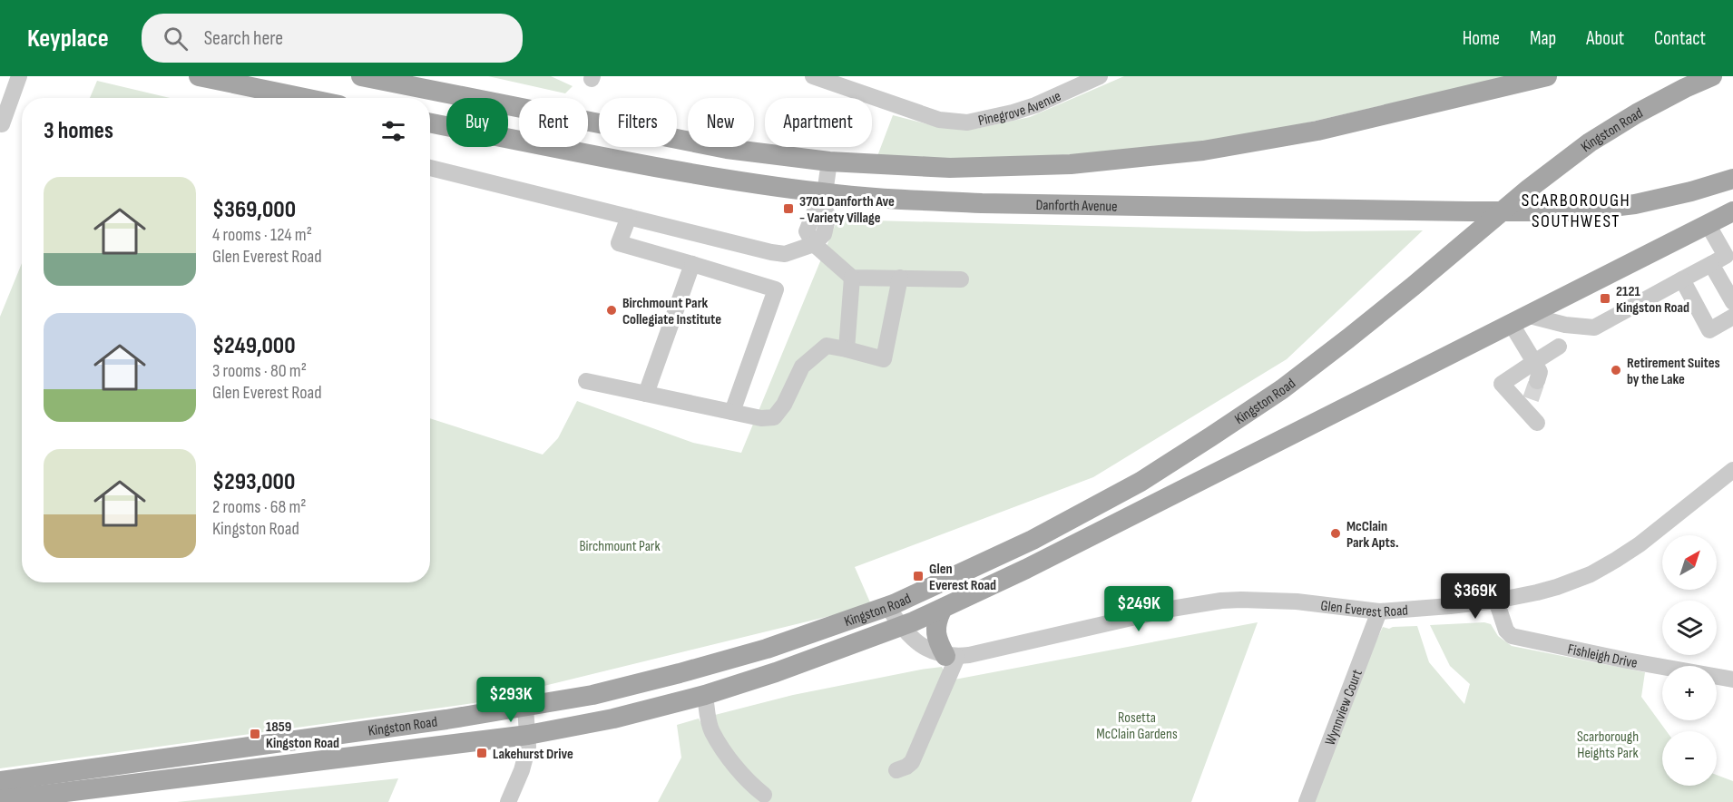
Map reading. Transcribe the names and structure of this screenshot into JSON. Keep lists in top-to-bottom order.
{
  "streets": {
    "main road": ["Kingston Road", "Danforth Avenue"],
    "street": [
      "Pinegrove Avenue",
      "Glen Everest Road",
      "Fishleigh Drive",
      "Wynnview Court"
    ]
  },
  "crossings": [
    ["Glen Everest Road", "Fishleigh Drive"],
    ["Glen Everest Road", "Wynnview Court"]
  ],
  "districts": ["SCARBOROUGH SOUTHWEST"],
  "parks": ["Birchmount Park", "Rosetta McClain Gardens", "Scarborough Heights Park"],
  "places": {
    "transit": [
      "3701 Danforth Ave - Variety Village",
      "2121 Kingston Road",
      "Glen Everest Road",
      "1859 Kingston Road",
      "Lakehurst Drive"
    ],
    "other": ["Birchmount Park Collegiate Institute", "Retirement Suites by the Lake", "McClain Park Apts."]
  },
  "north": "top right",
  "page": {
    "header": "Keyplace",
    "search": "Search here",
    "nav": [
      "Home",
      "Map",
      "About",
      "Contact"
    ],
    "chip": [
      "Buy",
      "Rent",
      "Filters",
      "New",
      "Apartment"
    ],
    "heading": "3 homes",
    "list": [
      {
        "name": "$369,000",
        "note": "4 rooms · 124 m² · Glen Everest Road"
      },
      {
        "name": "$249,000",
        "note": "3 rooms · 80 m² · Glen Everest Road"
      },
      {
        "name": "$293,000",
        "note": "2 rooms · 68 m² · Kingston Road"
      }
    ],
    "map_buttons": ["+", "−"],
    "price": ["$369K", "$249K", "$293K"]
  }
}
